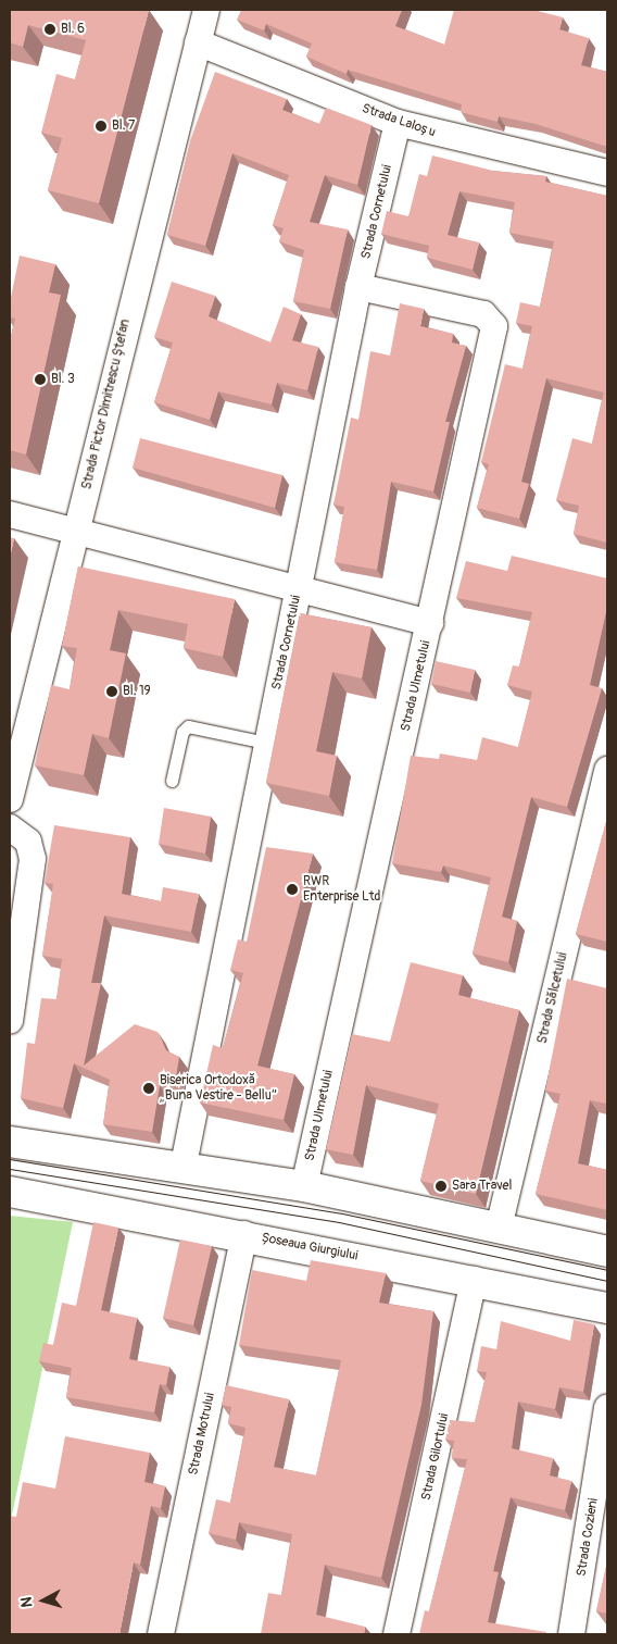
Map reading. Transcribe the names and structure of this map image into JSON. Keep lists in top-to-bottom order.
{
  "streets": {
    "main road": ["Șoseaua Giurgiului"],
    "street": [
      "Strada Laloșu",
      "Strada Cornetului",
      "Strada Pictor Dimitrescu Ștefan",
      "Strada Ulmetului",
      "Strada Sălcetului",
      "Strada Motrului",
      "Strada Gilortului",
      "Strada Cozieni"
    ]
  },
  "crossings": [
    ["Strada Laloșu", "Strada Cornetului"],
    ["Strada Laloșu", "Strada Pictor Dimitrescu Ștefan"],
    ["Strada Cornetului", "Strada Ulmetului"],
    ["Șoseaua Giurgiului", "Strada Motrului"],
    ["Șoseaua Giurgiului", "Strada Gilortului"]
  ],
  "places": [
    "Bl. 6",
    "Bl. 7",
    "Bl. 3",
    "Bl. 19",
    "RWR Enterprise Ltd",
    "Biserica Ortodoxă „Buna Vestire - Bellu”",
    "Sara Travel"
  ],
  "north": "left"
}
